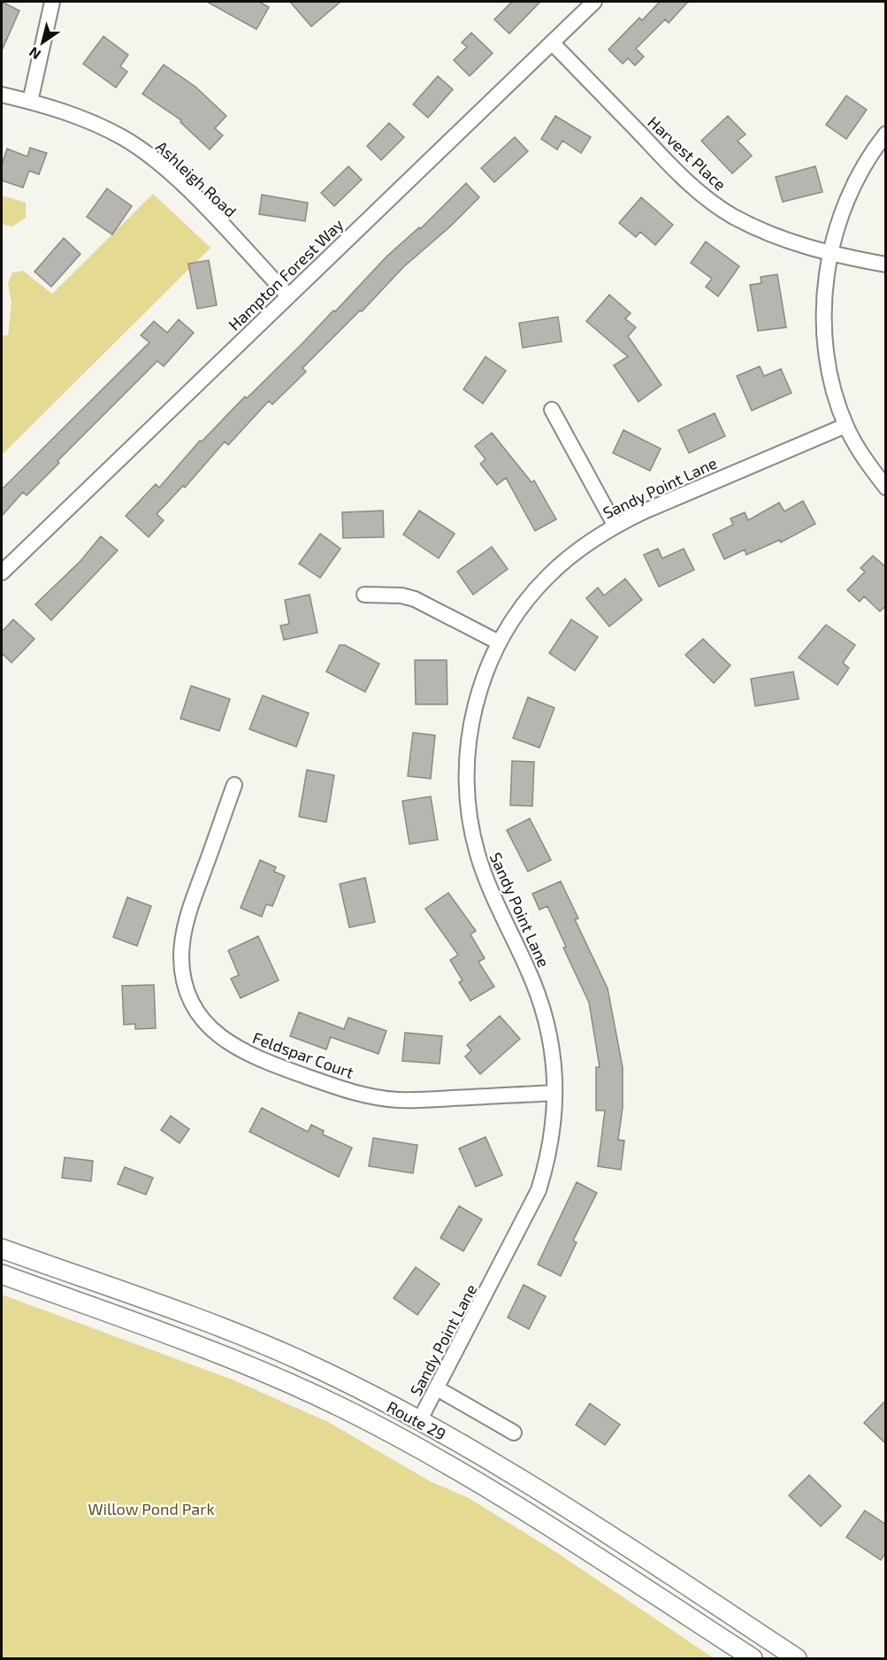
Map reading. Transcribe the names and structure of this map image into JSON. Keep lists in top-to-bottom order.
{
  "streets": {
    "main road": ["Route 29"],
    "street": [
      "Harvest Place",
      "Ashleigh Road",
      "Hampton Forest Way",
      "Sandy Point Lane",
      "Feldspar Court"
    ]
  },
  "crossings": [
    ["Harvest Place", "Hampton Forest Way"],
    ["Ashleigh Road", "Hampton Forest Way"],
    ["Sandy Point Lane", "Feldspar Court"],
    ["Sandy Point Lane", "Route 29"]
  ],
  "parks": ["Willow Pond Park"],
  "north": "bottom left"
}
